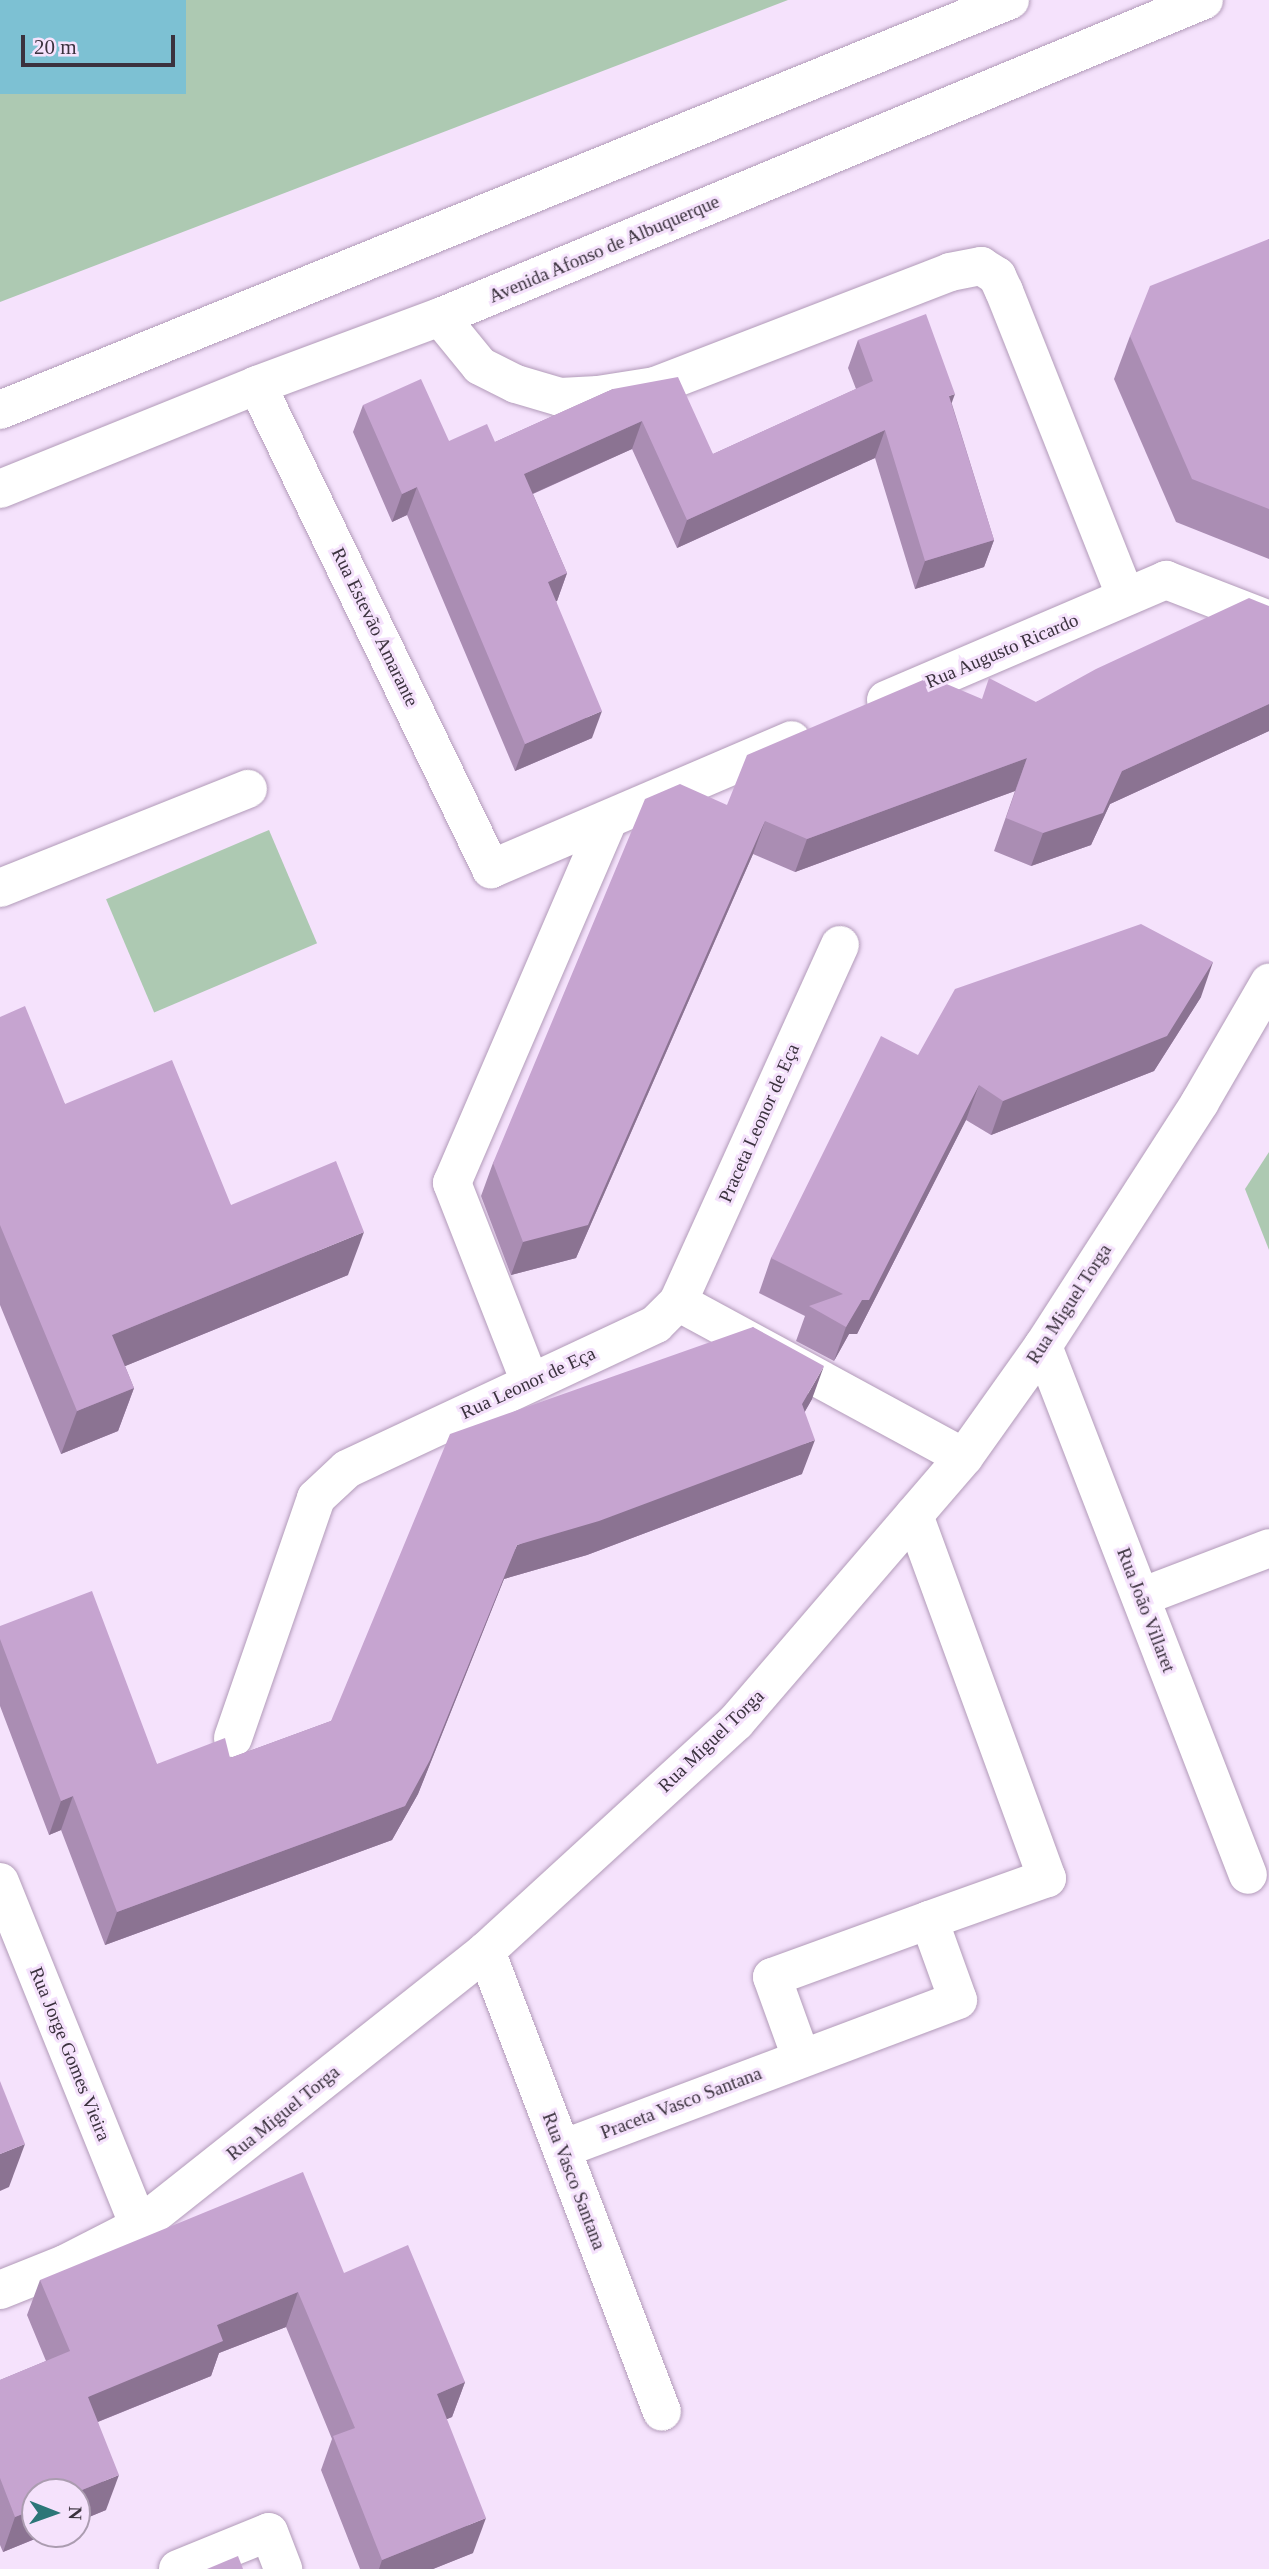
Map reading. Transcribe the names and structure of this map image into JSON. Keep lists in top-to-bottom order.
{
  "streets": {
    "street": [
      "Avenida Afonso de Albuquerque",
      "Rua Estevão Amarante",
      "Rua Augusto Ricardo",
      "Praceta Leonor de Eça",
      "Rua Miguel Torga",
      "Rua Leonor de Eça",
      "Rua João Villaret",
      "Rua Jorge Gomes Vieira",
      "Praceta Vasco Santana",
      "Rua Vasco Santana"
    ]
  },
  "crossings": [
    ["Avenida Afonso de Albuquerque", "Rua Estevão Amarante"],
    ["Rua Estevão Amarante", "Rua Augusto Ricardo"],
    ["Praceta Leonor de Eça", "Rua Leonor de Eça"],
    ["Rua Miguel Torga", "Rua João Villaret"],
    ["Rua Miguel Torga", "Rua Jorge Gomes Vieira"],
    ["Rua Miguel Torga", "Rua Vasco Santana"],
    ["Praceta Vasco Santana", "Rua Vasco Santana"]
  ],
  "scale_bar": "20 m",
  "north": "right"
}
